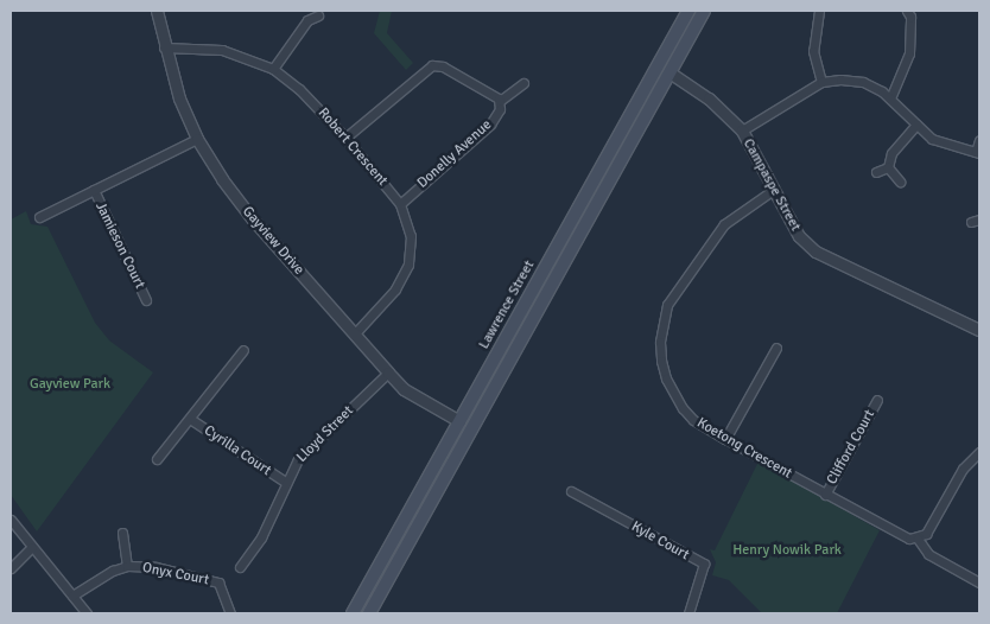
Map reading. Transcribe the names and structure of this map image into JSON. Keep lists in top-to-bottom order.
{
  "streets": {
    "main road": ["Lawrence Street"],
    "street": [
      "Robert Crescent",
      "Donelly Avenue",
      "Campaspe Street",
      "Gayview Drive",
      "Jamieson Court",
      "Lloyd Street",
      "Clifford Court",
      "Koetong Crescent",
      "Cyrilla Court",
      "Kyle Court",
      "Onyx Court"
    ]
  },
  "crossings": [
    ["Robert Crescent", "Donelly Avenue"],
    ["Robert Crescent", "Gayview Drive"],
    ["Campaspe Street", "Lawrence Street"],
    ["Campaspe Street", "Koetong Crescent"],
    ["Gayview Drive", "Jamieson Court"],
    ["Gayview Drive", "Lawrence Street"],
    ["Gayview Drive", "Lloyd Street"],
    ["Lloyd Street", "Cyrilla Court"],
    ["Clifford Court", "Koetong Crescent"]
  ],
  "parks": ["Gayview Park", "Henry Nowik Park"]
}
